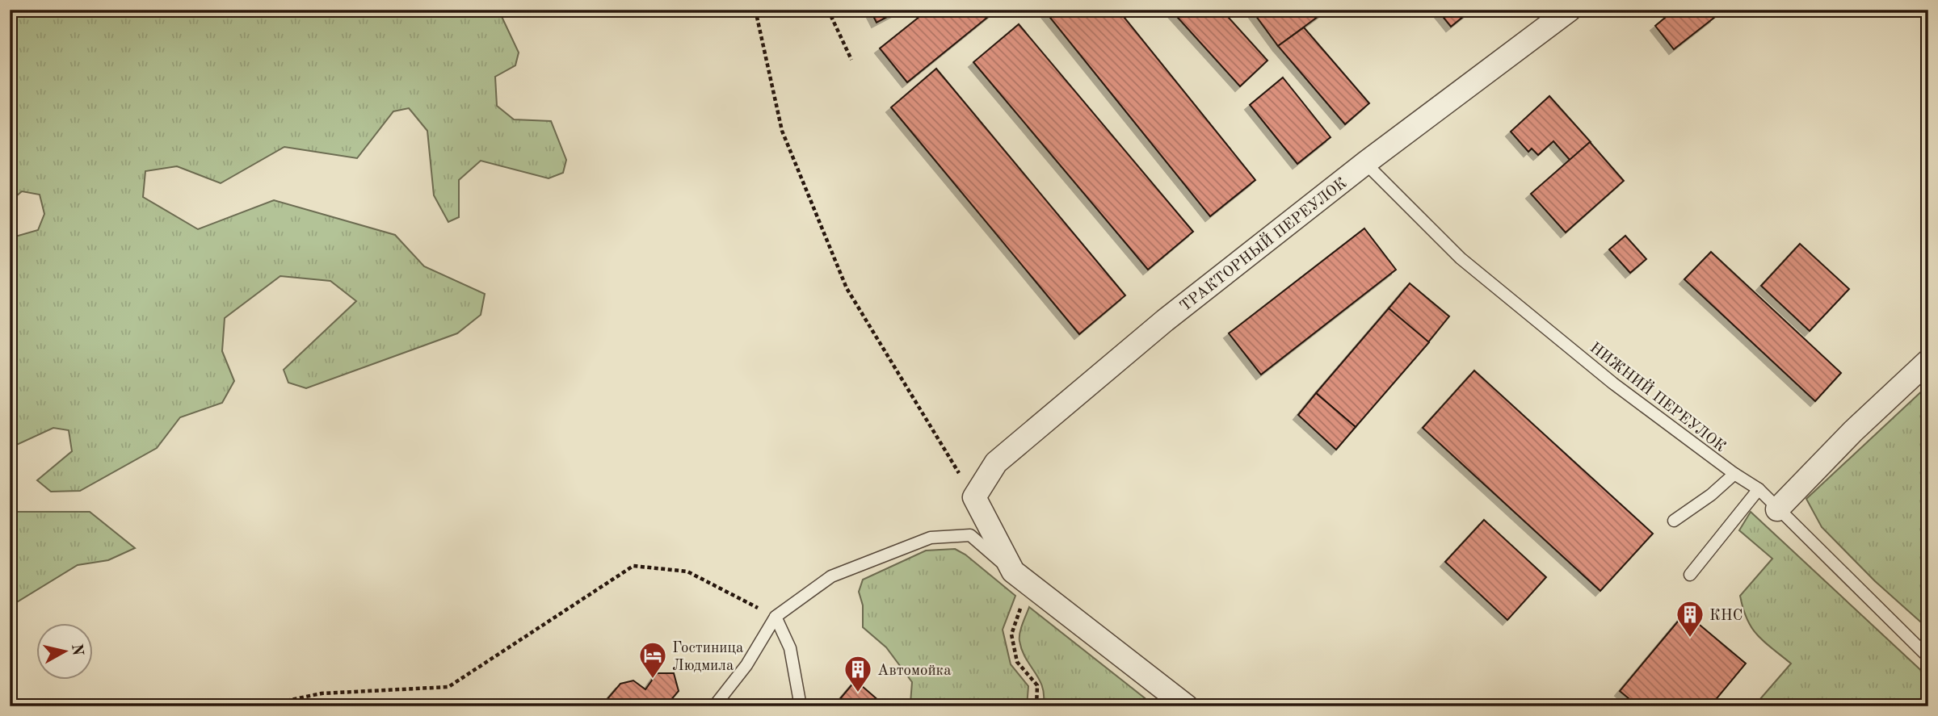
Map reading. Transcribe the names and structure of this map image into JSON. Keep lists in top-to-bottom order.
{
  "streets": {
    "street": ["ТРАКТОРНЫЙ ПЕРЕУЛОК"],
    "lane": ["НИЖНИЙ ПЕРЕУЛОК"]
  },
  "crossings": [
    ["ТРАКТОРНЫЙ ПЕРЕУЛОК", "НИЖНИЙ ПЕРЕУЛОК"]
  ],
  "places": {
    "building": ["КНС", "Автомойка"],
    "hotel": ["Гостиница Людмила"]
  },
  "north": "right"
}
